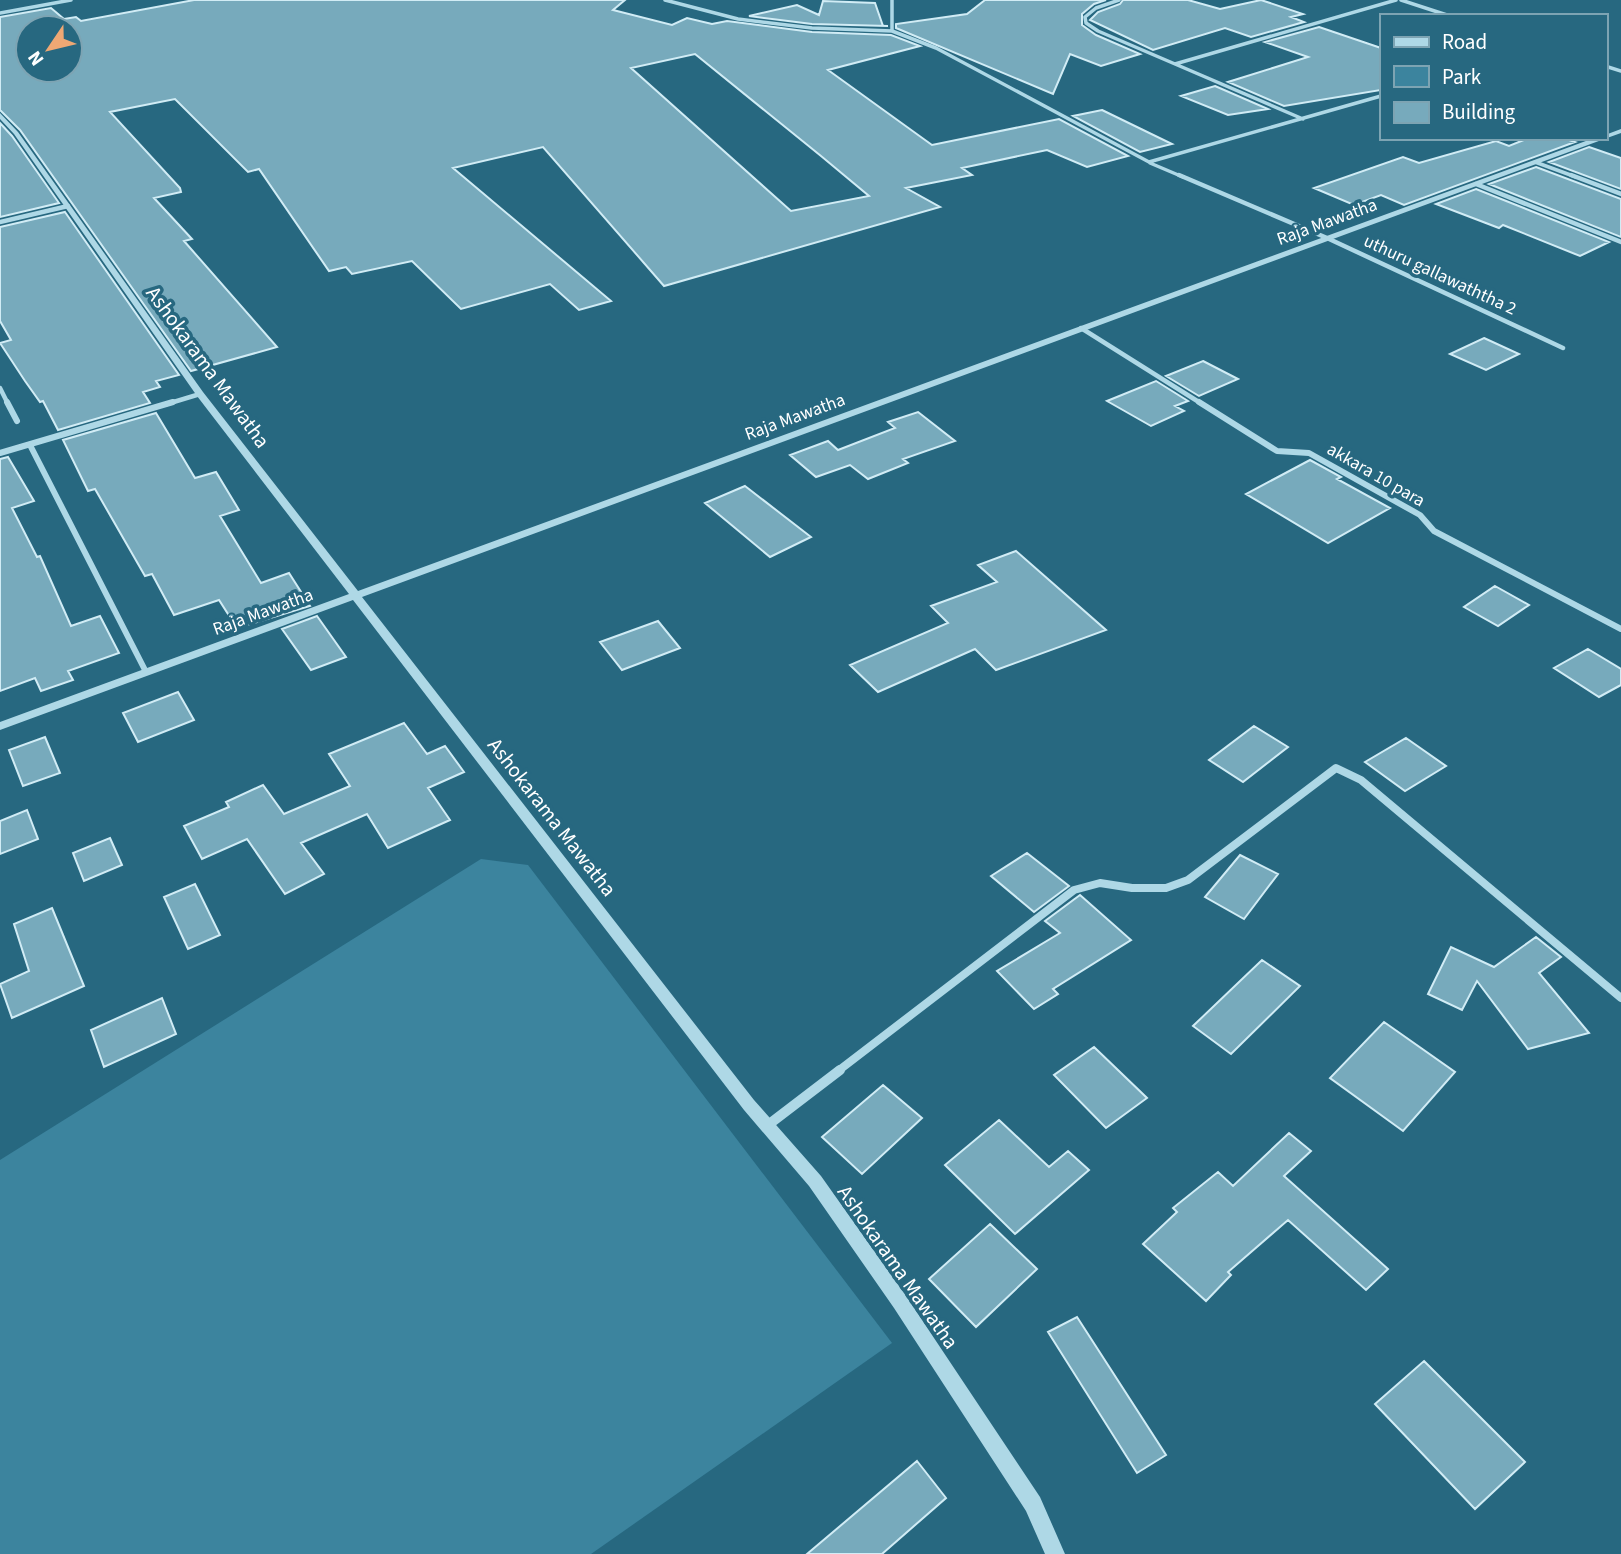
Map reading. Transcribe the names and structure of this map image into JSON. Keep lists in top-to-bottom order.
{
  "streets": {
    "street": [
      "Raja Mawatha",
      "uthuru gallawaththa 2",
      "Ashokarama Mawatha",
      "akkara 10 para"
    ]
  },
  "crossings": [
    ["Raja Mawatha", "uthuru gallawaththa 2"],
    ["Raja Mawatha", "Ashokarama Mawatha"],
    ["Raja Mawatha", "akkara 10 para"]
  ],
  "legend": ["Road", "Park", "Building"],
  "north": "bottom left"
}
